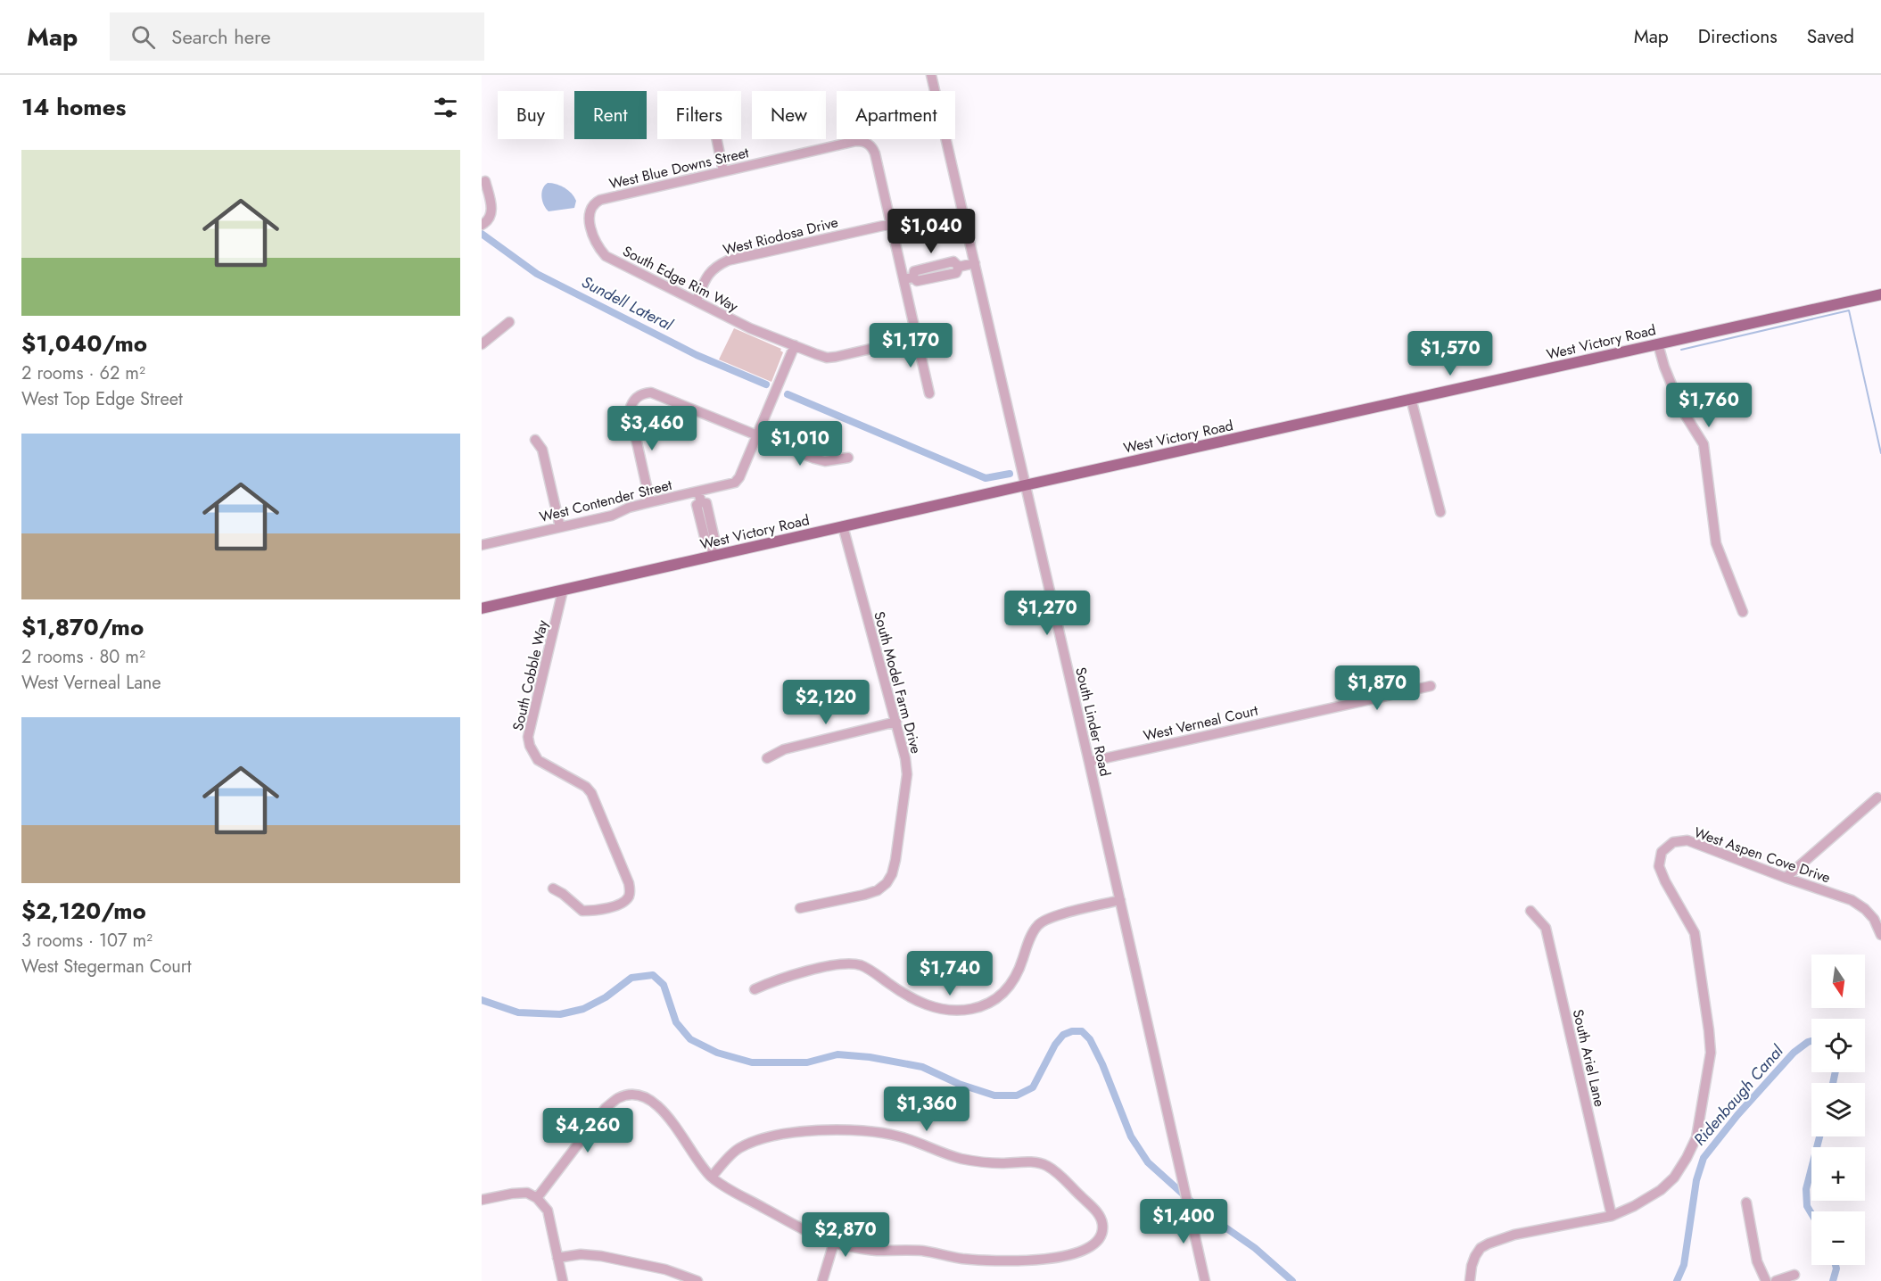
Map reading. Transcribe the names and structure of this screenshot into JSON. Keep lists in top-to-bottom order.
{
  "streets": {
    "main road": ["West Victory Road"],
    "street": [
      "West Blue Downs Street",
      "West Riodosa Drive",
      "South Edge Rim Way",
      "West Contender Street",
      "South Cobble Way",
      "South Model Farm Drive",
      "South Linder Road",
      "West Verneal Court",
      "West Aspen Cove Drive",
      "South Ariel Lane"
    ]
  },
  "crossings": [
    ["West Blue Downs Street", "West Riodosa Drive"],
    ["West Blue Downs Street", "South Edge Rim Way"],
    ["West Riodosa Drive", "South Edge Rim Way"],
    ["West Victory Road", "South Cobble Way"],
    ["West Victory Road", "South Model Farm Drive"],
    ["West Victory Road", "South Linder Road"],
    ["South Linder Road", "West Verneal Court"],
    ["West Aspen Cove Drive", "South Ariel Lane"]
  ],
  "water": ["Sundell Lateral", "Ridenbaugh Canal"],
  "north": "bottom",
  "page": {
    "header": "Map",
    "search": "Search here",
    "nav": ["Map", "Directions", "Saved"],
    "heading": "14 homes",
    "chip": [
      "Buy",
      "Rent",
      "Filters",
      "New",
      "Apartment"
    ],
    "list": [
      {
        "name": "$1,040/mo",
        "note": "2 rooms · 62 m² · West Top Edge Street"
      },
      {
        "name": "$1,870/mo",
        "note": "2 rooms · 80 m² · West Verneal Lane"
      },
      {
        "name": "$2,120/mo",
        "note": "3 rooms · 107 m² · West Stegerman Court"
      }
    ],
    "price": [
      "$1,040",
      "$1,170",
      "$1,570",
      "$1,760",
      "$3,460",
      "$1,010",
      "$1,270",
      "$1,870",
      "$2,120",
      "$1,740",
      "$1,360",
      "$4,260",
      "$1,400",
      "$2,870"
    ],
    "map_buttons": ["+", "−"]
  }
}
